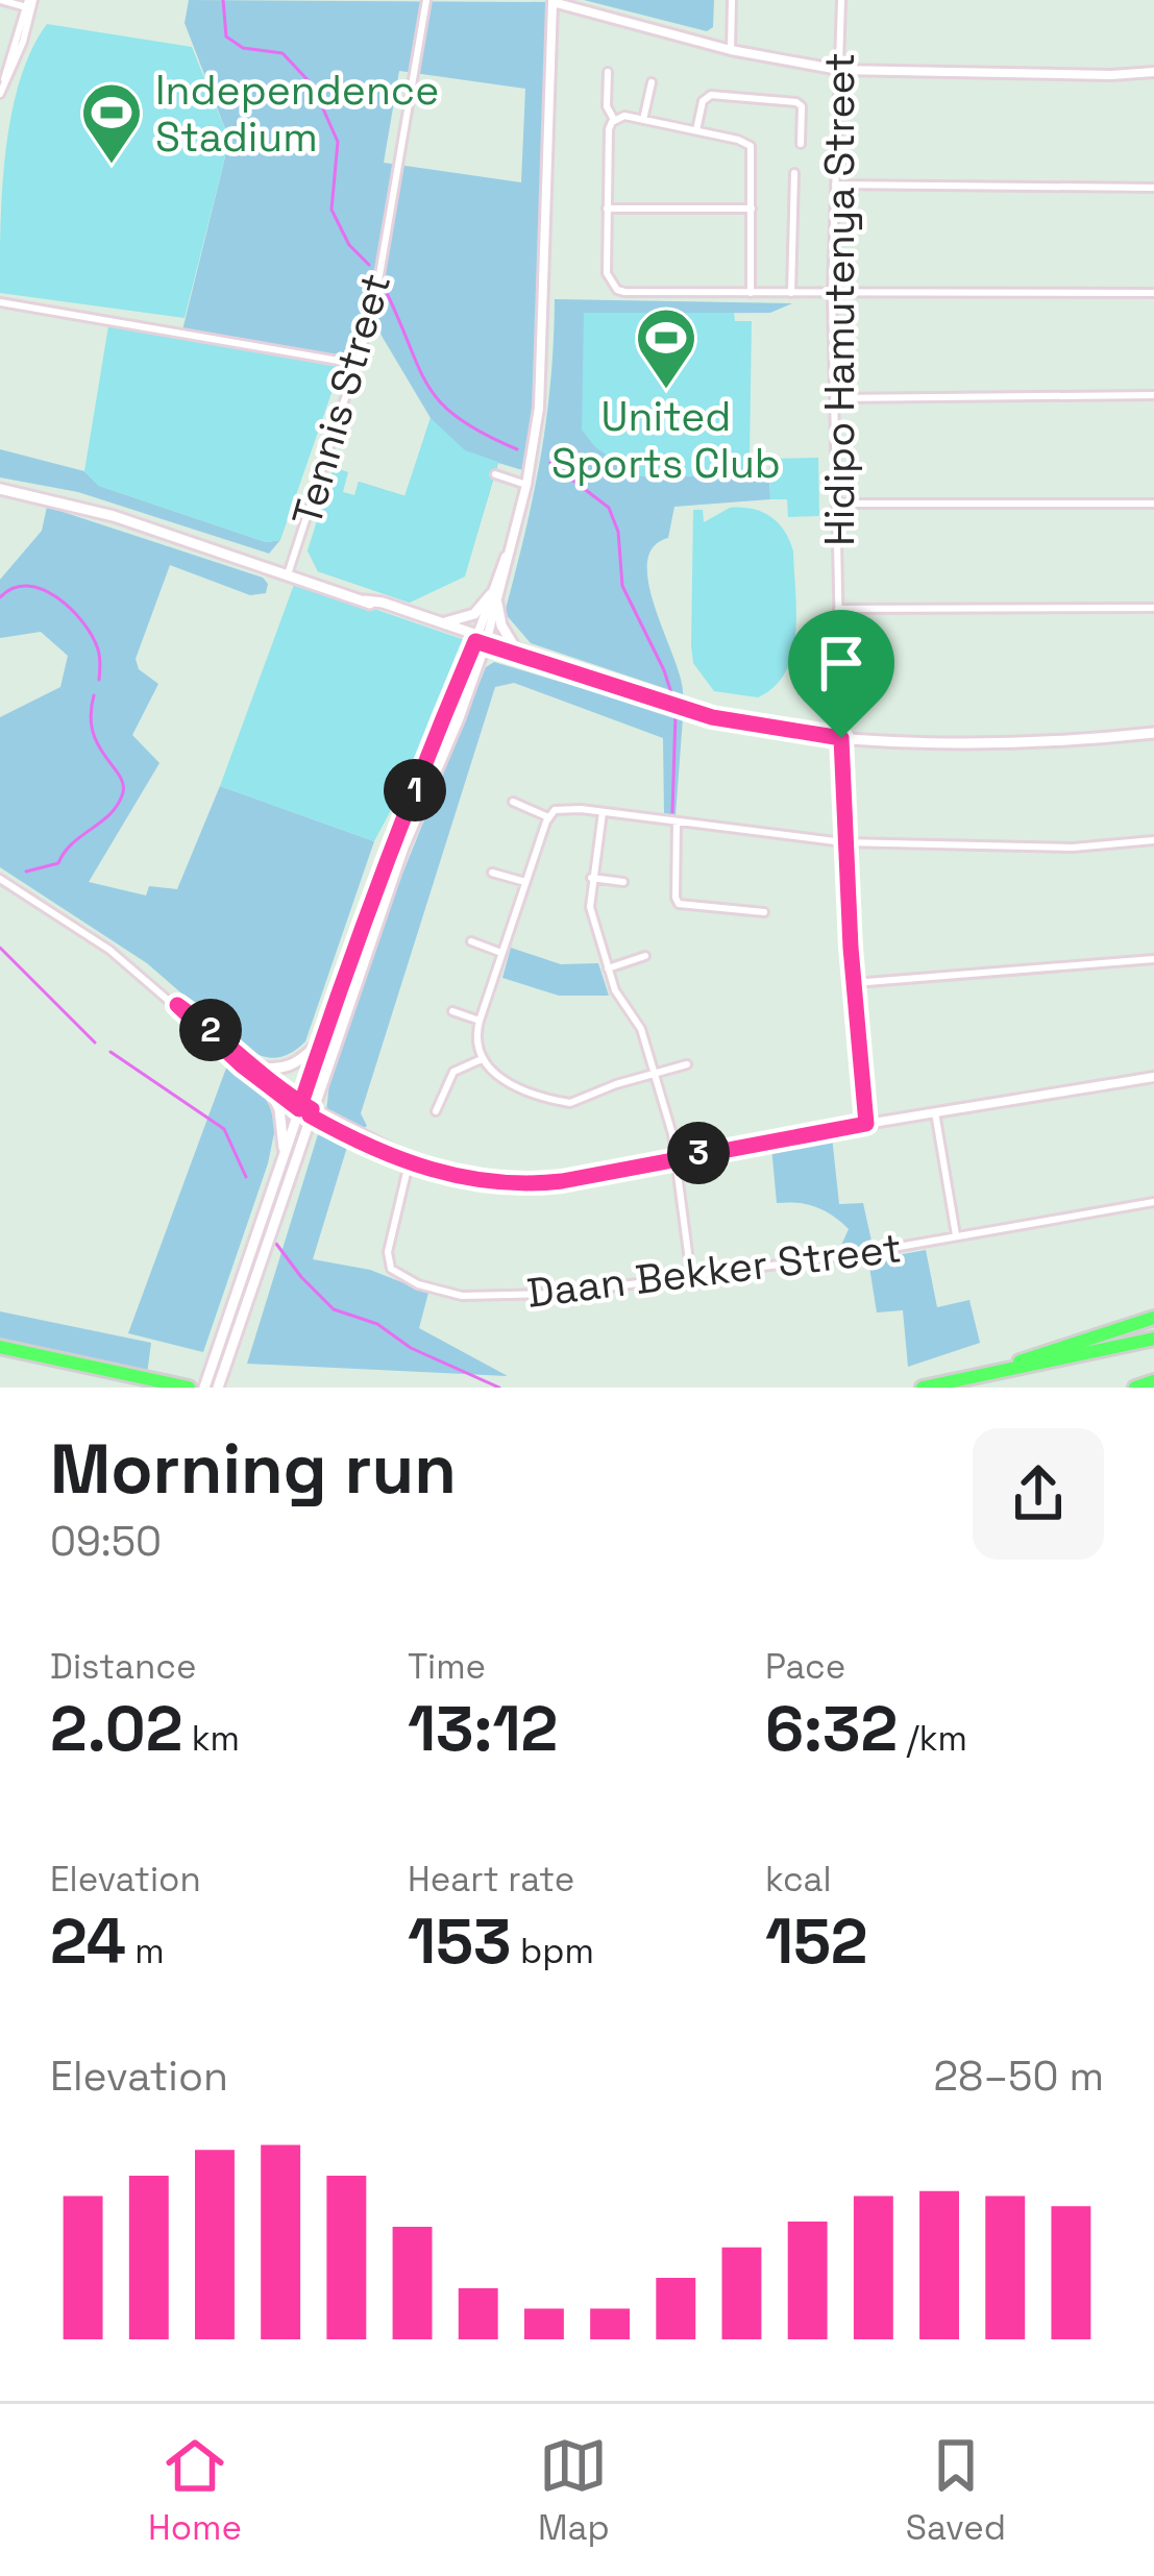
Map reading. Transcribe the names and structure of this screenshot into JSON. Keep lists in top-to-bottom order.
{
  "streets": {
    "street": ["Hidipo Hamutenya Street", "Tennis Street", "Daan Bekker Street"]
  },
  "places": {
    "sports": ["Independence Stadium", "United Sports Club"]
  },
  "page": {
    "pins": ["1", "2", "3"],
    "heading": ["Morning run", "09:50"],
    "stats": [
      ["Distance", "2.02 km"],
      ["Time", "13:12"],
      ["Pace", "6:32 /km"],
      ["Elevation", "24 m"],
      ["Heart rate", "153 bpm"],
      ["kcal", "152"]
    ],
    "chart": ["Elevation", "28–50 m"],
    "tabs": ["Home", "Map", "Saved"]
  }
}
